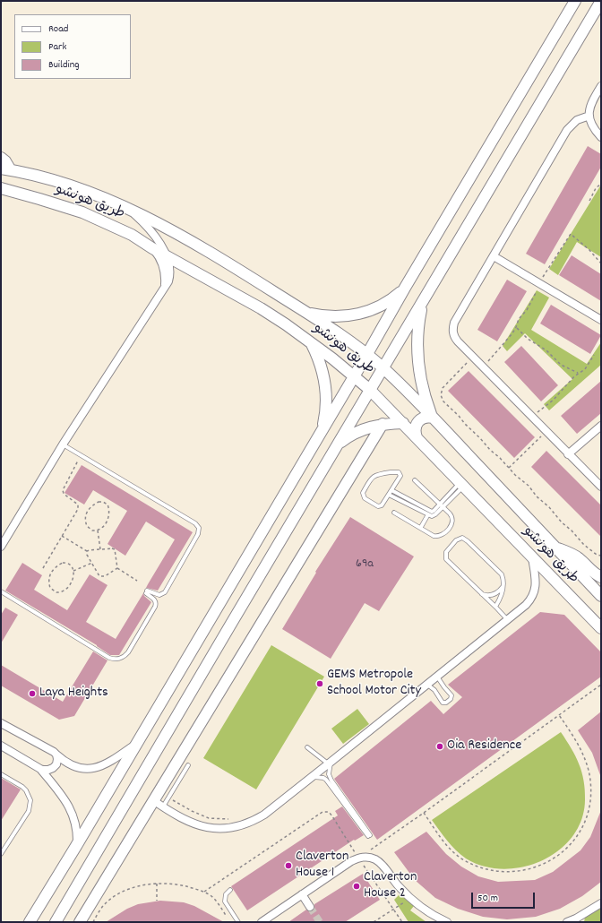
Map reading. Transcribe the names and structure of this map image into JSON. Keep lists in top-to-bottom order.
{
  "streets": {
    "main road": ["طريق هونشو"]
  },
  "places": [
    "GEMS Metropole School Motor City",
    "Laya Heights",
    "Oia Residence",
    "Claverton House 1",
    "Claverton House 2"
  ],
  "house_numbers": ["69a"],
  "legend": ["Road", "Park", "Building"],
  "scale_bar": "50 m"
}
